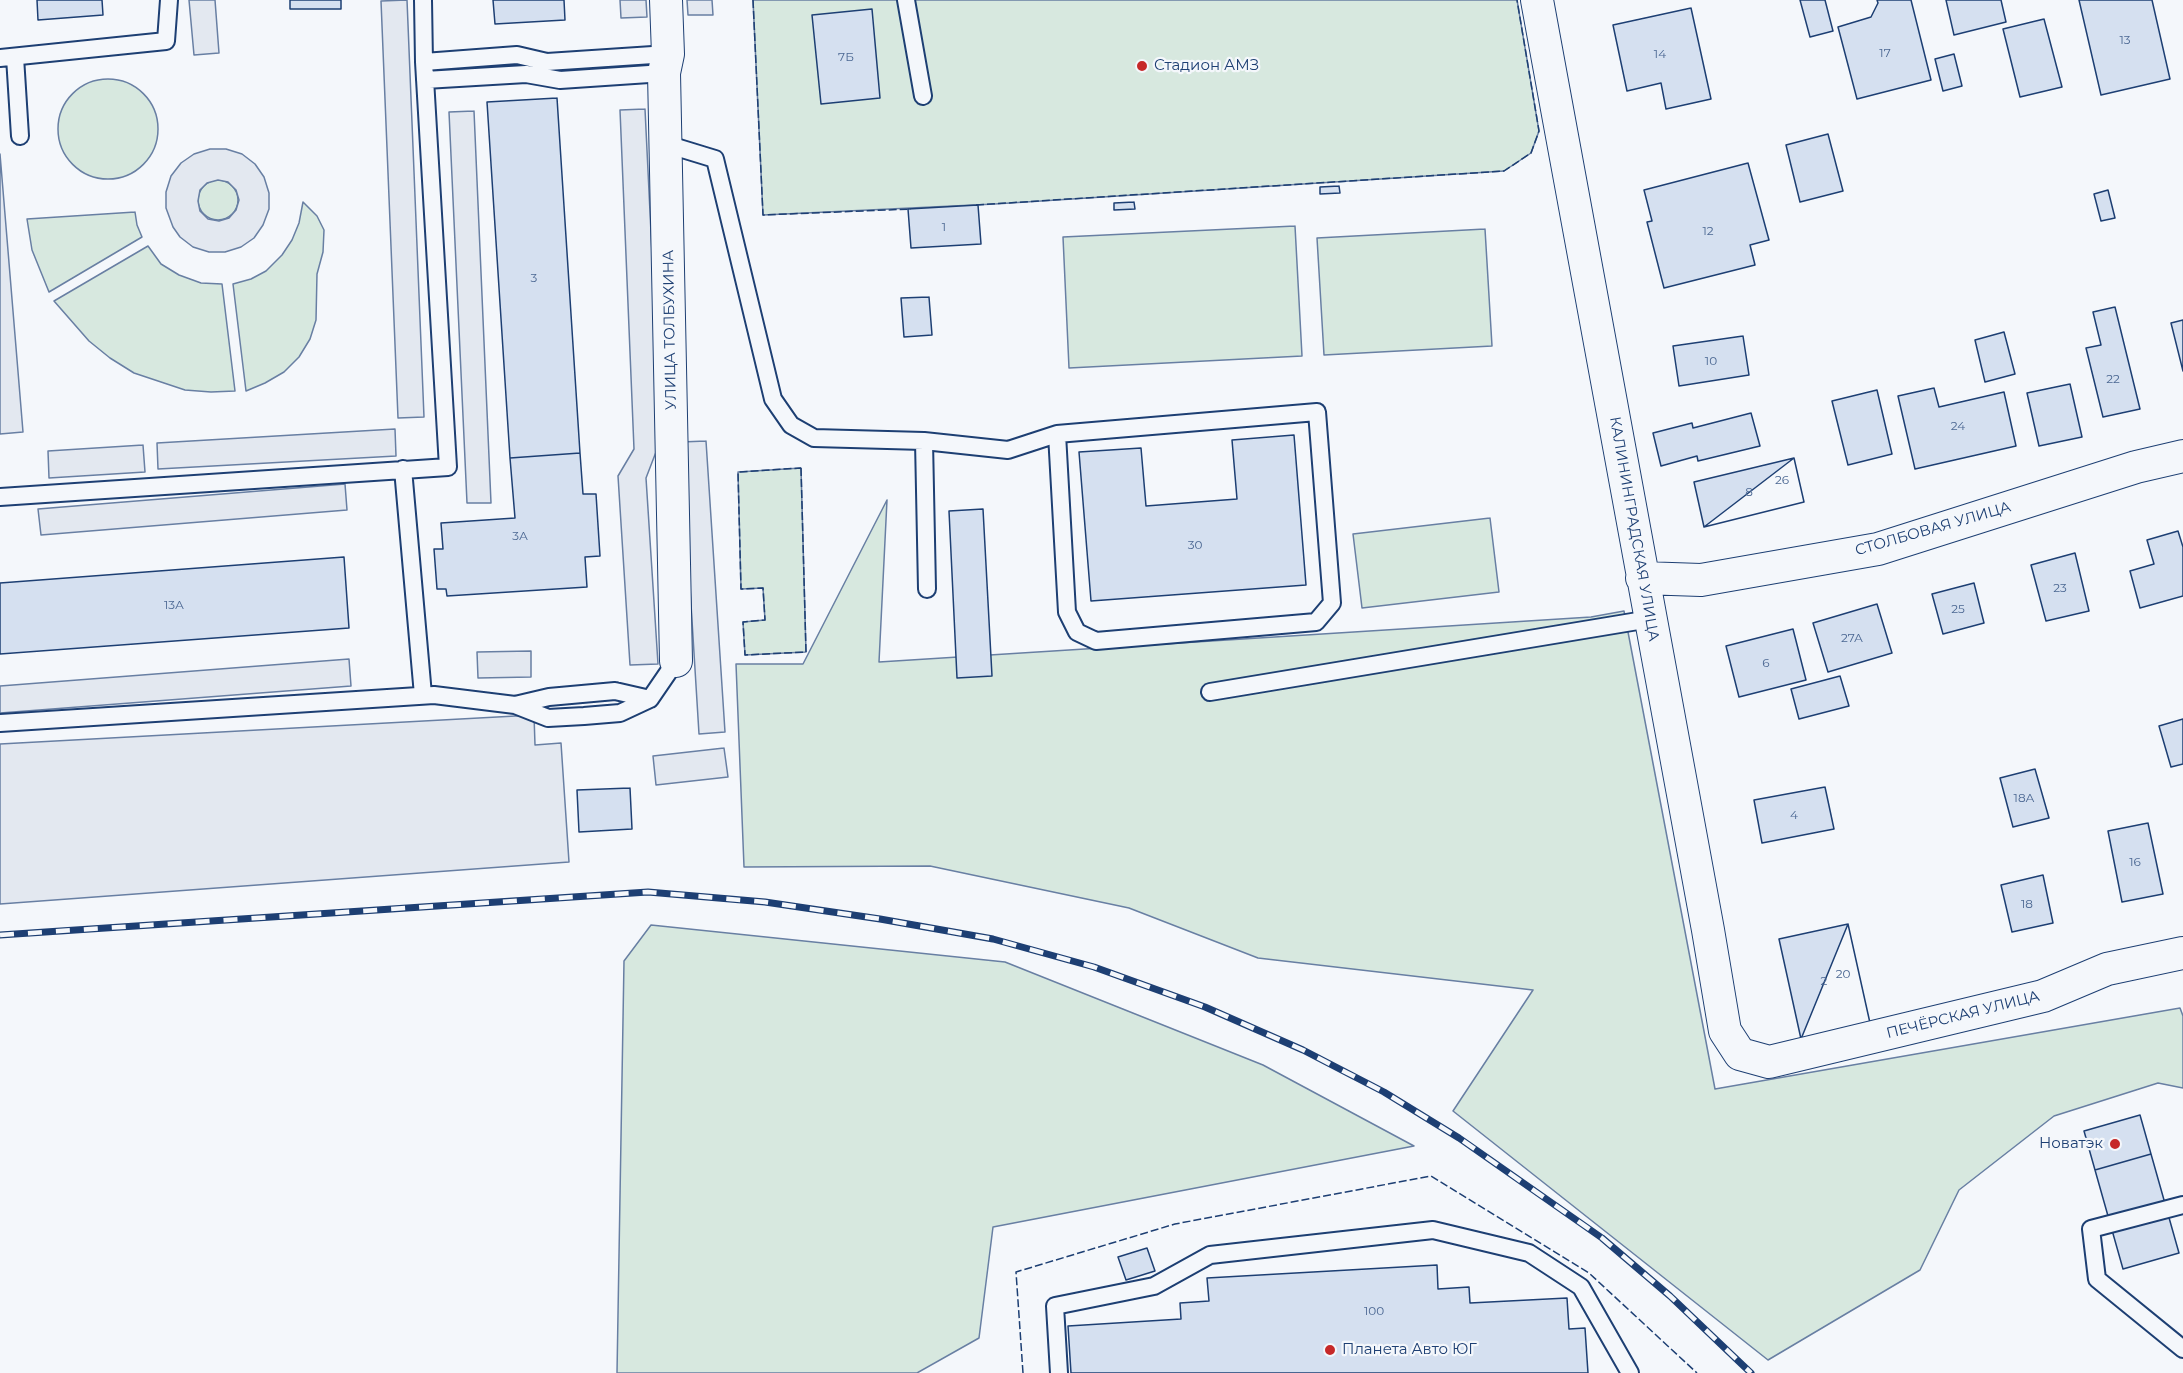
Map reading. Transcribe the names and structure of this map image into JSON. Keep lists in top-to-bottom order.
{
  "streets": {
    "street": [
      "УЛИЦА ТОЛБУХИНА",
      "КАЛИНИНГРАДСКАЯ УЛИЦА",
      "СТОЛБОВАЯ УЛИЦА",
      "ПЕЧЁРСКАЯ УЛИЦА"
    ]
  },
  "crossings": [
    ["КАЛИНИНГРАДСКАЯ УЛИЦА", "СТОЛБОВАЯ УЛИЦА"],
    ["КАЛИНИНГРАДСКАЯ УЛИЦА", "ПЕЧЁРСКАЯ УЛИЦА"]
  ],
  "places": ["Стадион АМЗ", "Новатэк", "Планета Авто ЮГ"],
  "house_numbers": [
    "13",
    "17",
    "14",
    "7Б",
    "1",
    "12",
    "3",
    "10",
    "22",
    "24",
    "26",
    "8",
    "3А",
    "30",
    "23",
    "13А",
    "25",
    "27А",
    "6",
    "18А",
    "4",
    "16",
    "18",
    "20",
    "2",
    "100"
  ]
}
